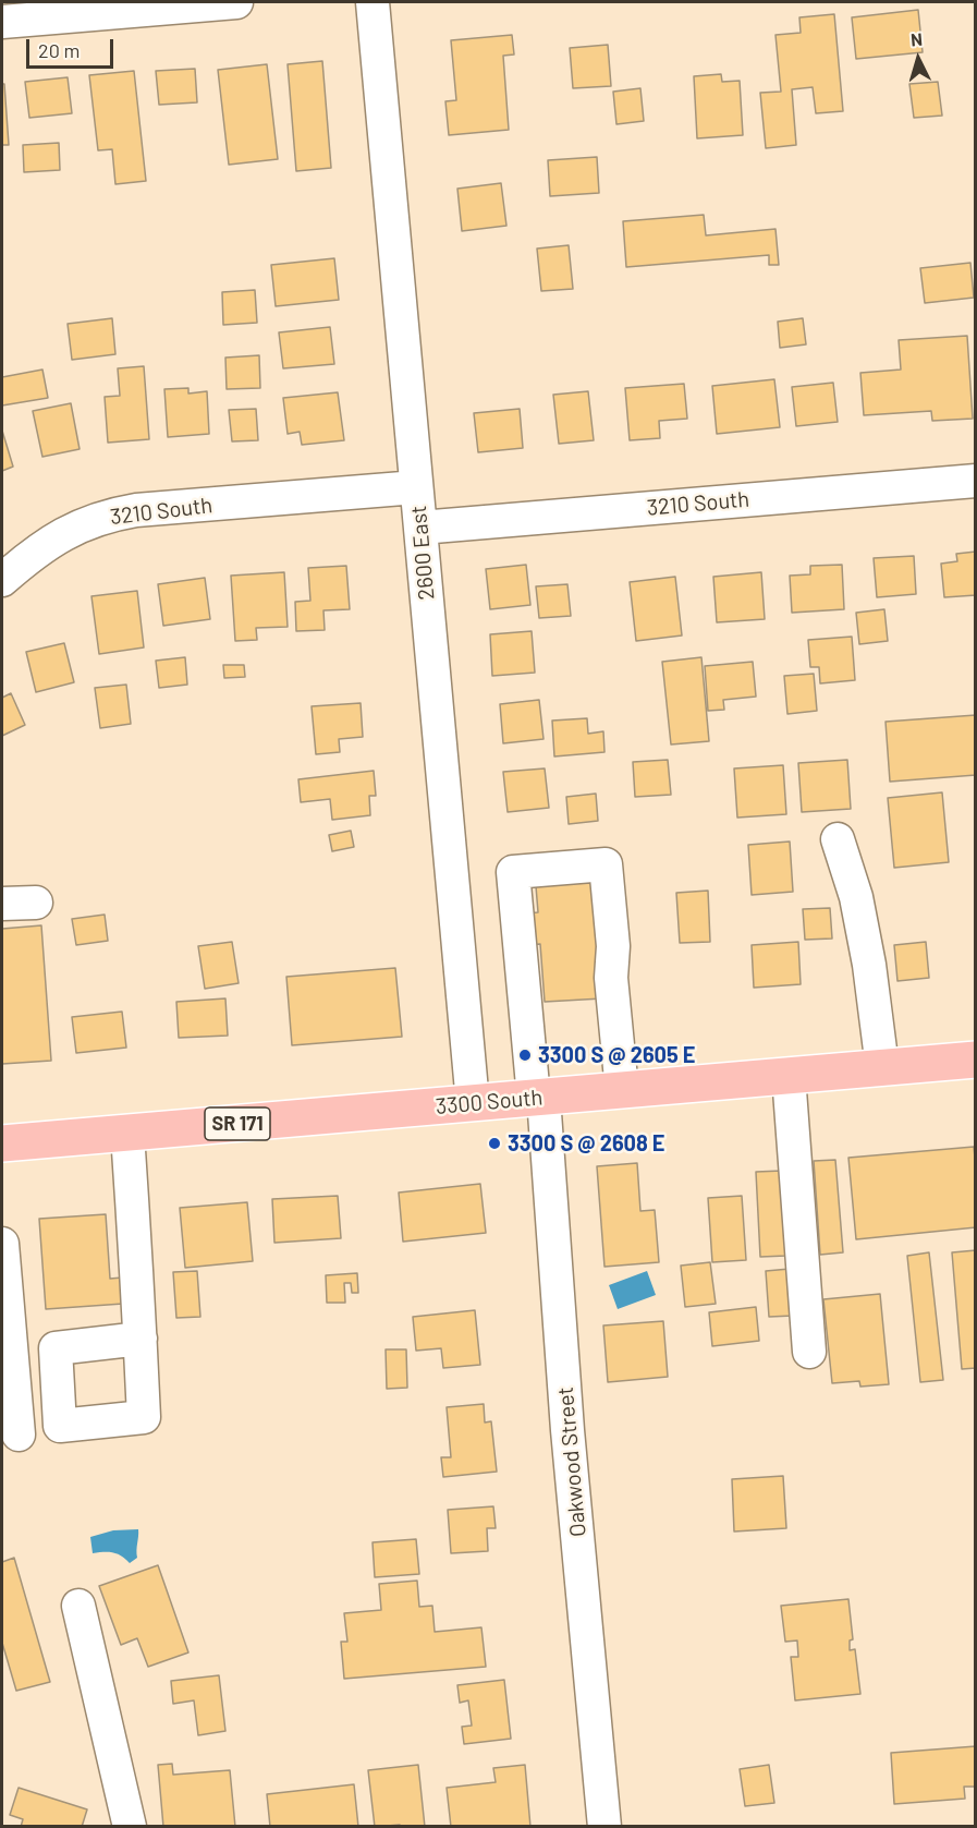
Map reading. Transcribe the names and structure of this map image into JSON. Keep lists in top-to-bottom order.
{
  "streets": {
    "main road": ["3300 South", "SR 171"],
    "street": ["3210 South", "2600 East", "Oakwood Street"]
  },
  "crossings": [
    ["3210 South", "2600 East"],
    ["2600 East", "3300 South"],
    ["3300 South", "Oakwood Street"]
  ],
  "places": ["3300 S @ 2605 E", "3300 S @ 2608 E"],
  "scale_bar": "20 m",
  "north": "top"
}
